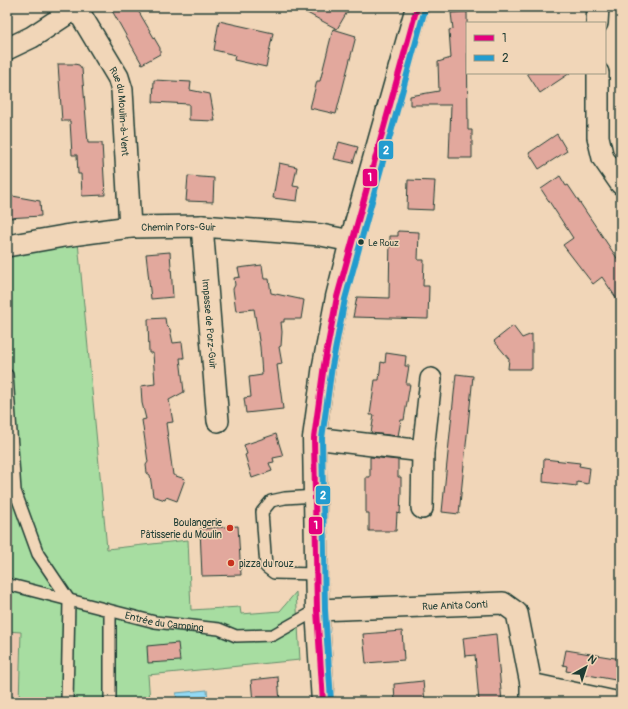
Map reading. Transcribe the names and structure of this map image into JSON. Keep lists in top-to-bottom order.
{
  "streets": {
    "street": [
      "Rue du Moulin-à-Vent",
      "Chemin Pors-Guir",
      "Impasse de Porz-Guir",
      "Rue Anita Conti"
    ],
    "lane": ["Entrée du Camping"]
  },
  "crossings": [
    ["Rue du Moulin-à-Vent", "Chemin Pors-Guir"],
    ["Chemin Pors-Guir", "Impasse de Porz-Guir"],
    ["Rue Anita Conti", "Entrée du Camping"]
  ],
  "places": ["Le Rouz", "Boulangerie Pâtisserie du Moulin", "pizza du rouz"],
  "lines": ["transit line 1", "transit line 2"],
  "legend": ["1", "2"],
  "north": "top right"
}
